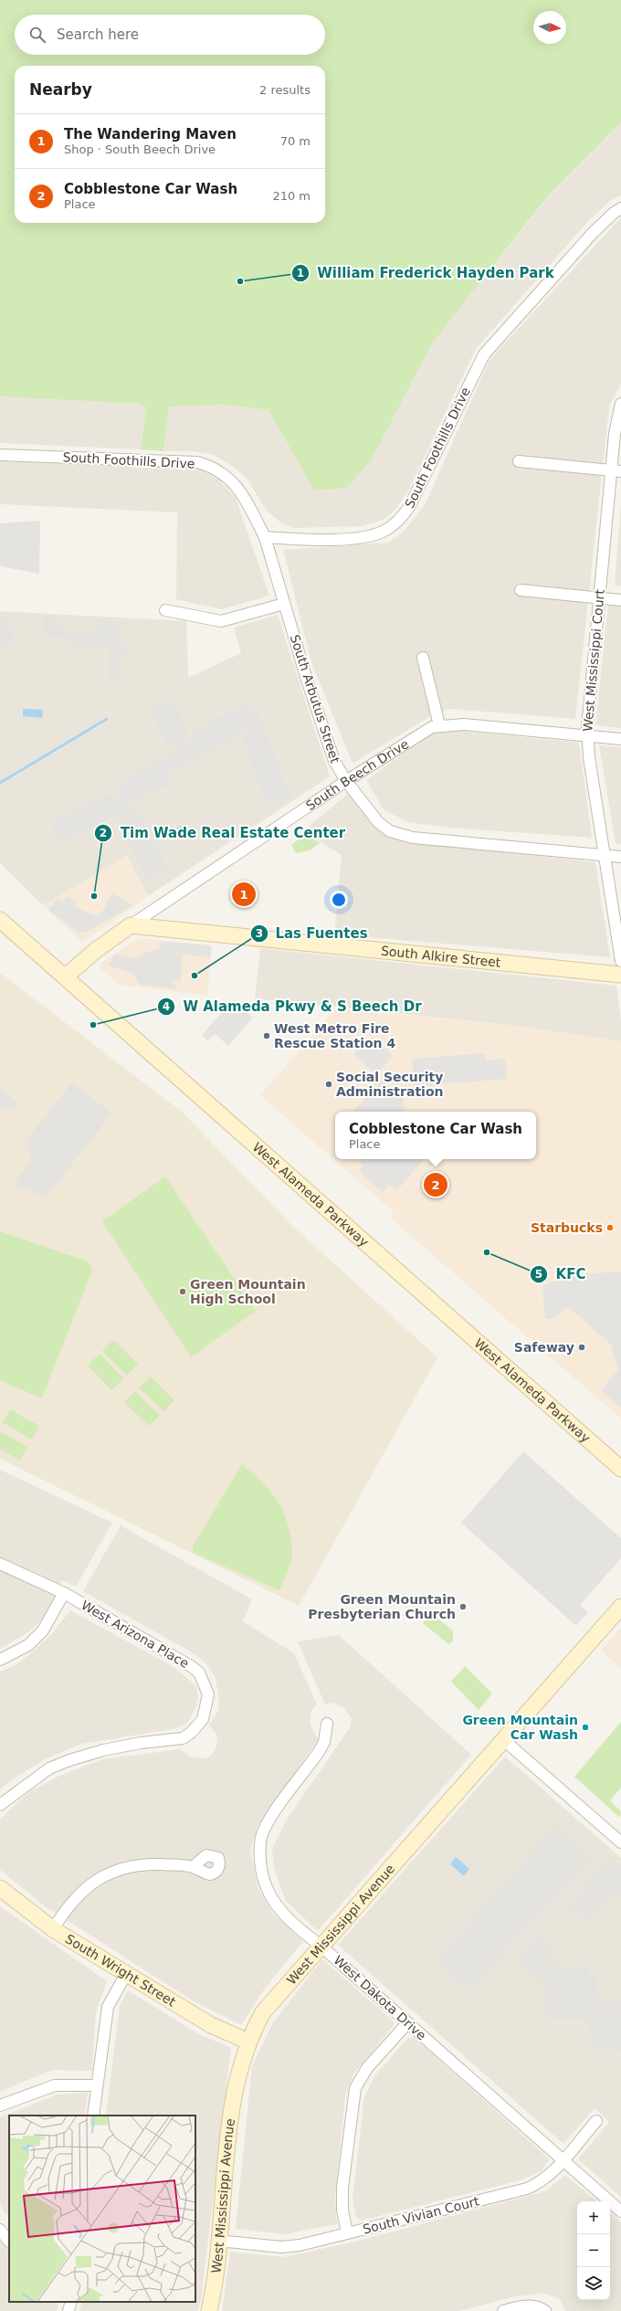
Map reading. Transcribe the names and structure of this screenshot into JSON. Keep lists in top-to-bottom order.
{
  "streets": {
    "street": [
      "South Foothills Drive",
      "West Mississippi Court",
      "South Arbutus Street",
      "South Beech Drive",
      "South Alkire Street",
      "West Alameda Parkway",
      "West Arizona Place",
      "West Mississippi Avenue",
      "South Wright Street",
      "West Dakota Drive",
      "South Vivian Court"
    ]
  },
  "crossings": [
    ["South Foothills Drive", "South Arbutus Street"],
    ["West Mississippi Court", "South Arbutus Street"],
    ["West Mississippi Court", "South Beech Drive"],
    ["South Arbutus Street", "South Beech Drive"],
    ["South Beech Drive", "South Alkire Street"],
    ["South Beech Drive", "West Alameda Parkway"],
    ["West Mississippi Avenue", "South Wright Street"],
    ["West Mississippi Avenue", "West Dakota Drive"],
    ["West Mississippi Avenue", "South Vivian Court"],
    ["West Dakota Drive", "South Vivian Court"]
  ],
  "places": [
    "William Frederick Hayden Park",
    "Tim Wade Real Estate Center",
    "Las Fuentes",
    "W Alameda Pkwy & S Beech Dr",
    "West Metro Fire Rescue Station 4",
    "Social Security Administration",
    "Starbucks",
    "KFC",
    "Green Mountain High School",
    "Safeway",
    "Green Mountain Presbyterian Church",
    "Green Mountain Car Wash"
  ],
  "north": "right",
  "page": {
    "search": "Search here",
    "heading": ["Nearby", "2 results"],
    "list": [
      {
        "mark": "1",
        "name": "The Wandering Maven",
        "note": "Shop · South Beech Drive",
        "value": "70 m"
      },
      {
        "mark": "2",
        "name": "Cobblestone Car Wash",
        "note": "Place",
        "value": "210 m"
      }
    ],
    "pins": ["1", "2"],
    "popup": ["Cobblestone Car Wash", "Place"],
    "map_buttons": ["+", "−"]
  }
}
